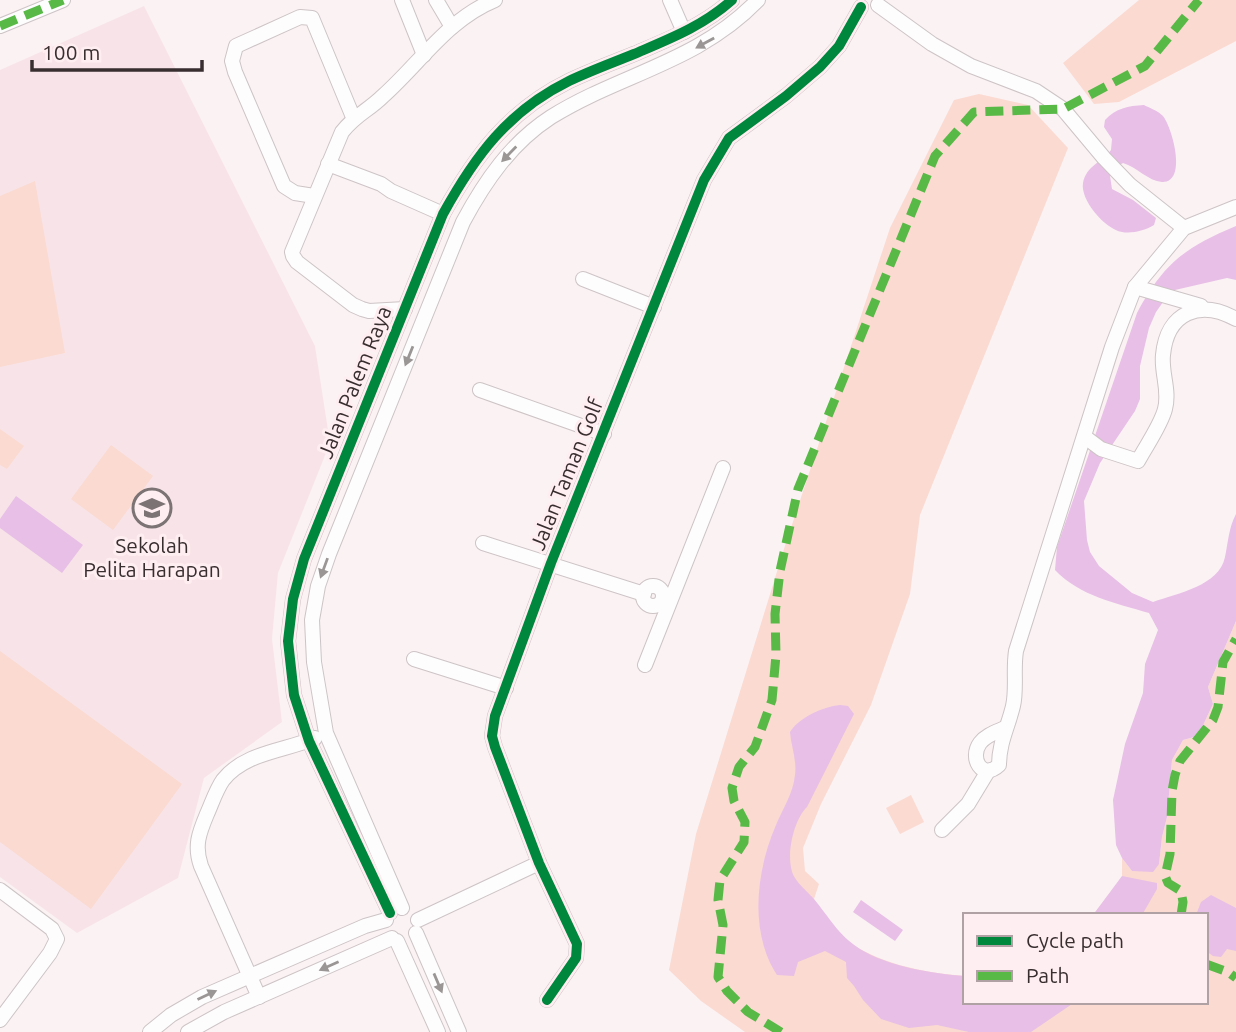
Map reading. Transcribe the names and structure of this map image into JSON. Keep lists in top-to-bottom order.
{
  "streets": {
    "street": ["Jalan Palem Raya", "Jalan Taman Golf"]
  },
  "places": {
    "school or university": ["Sekolah Pelita Harapan"]
  },
  "legend": ["Cycle path", "Path"],
  "scale_bar": "100 m"
}
